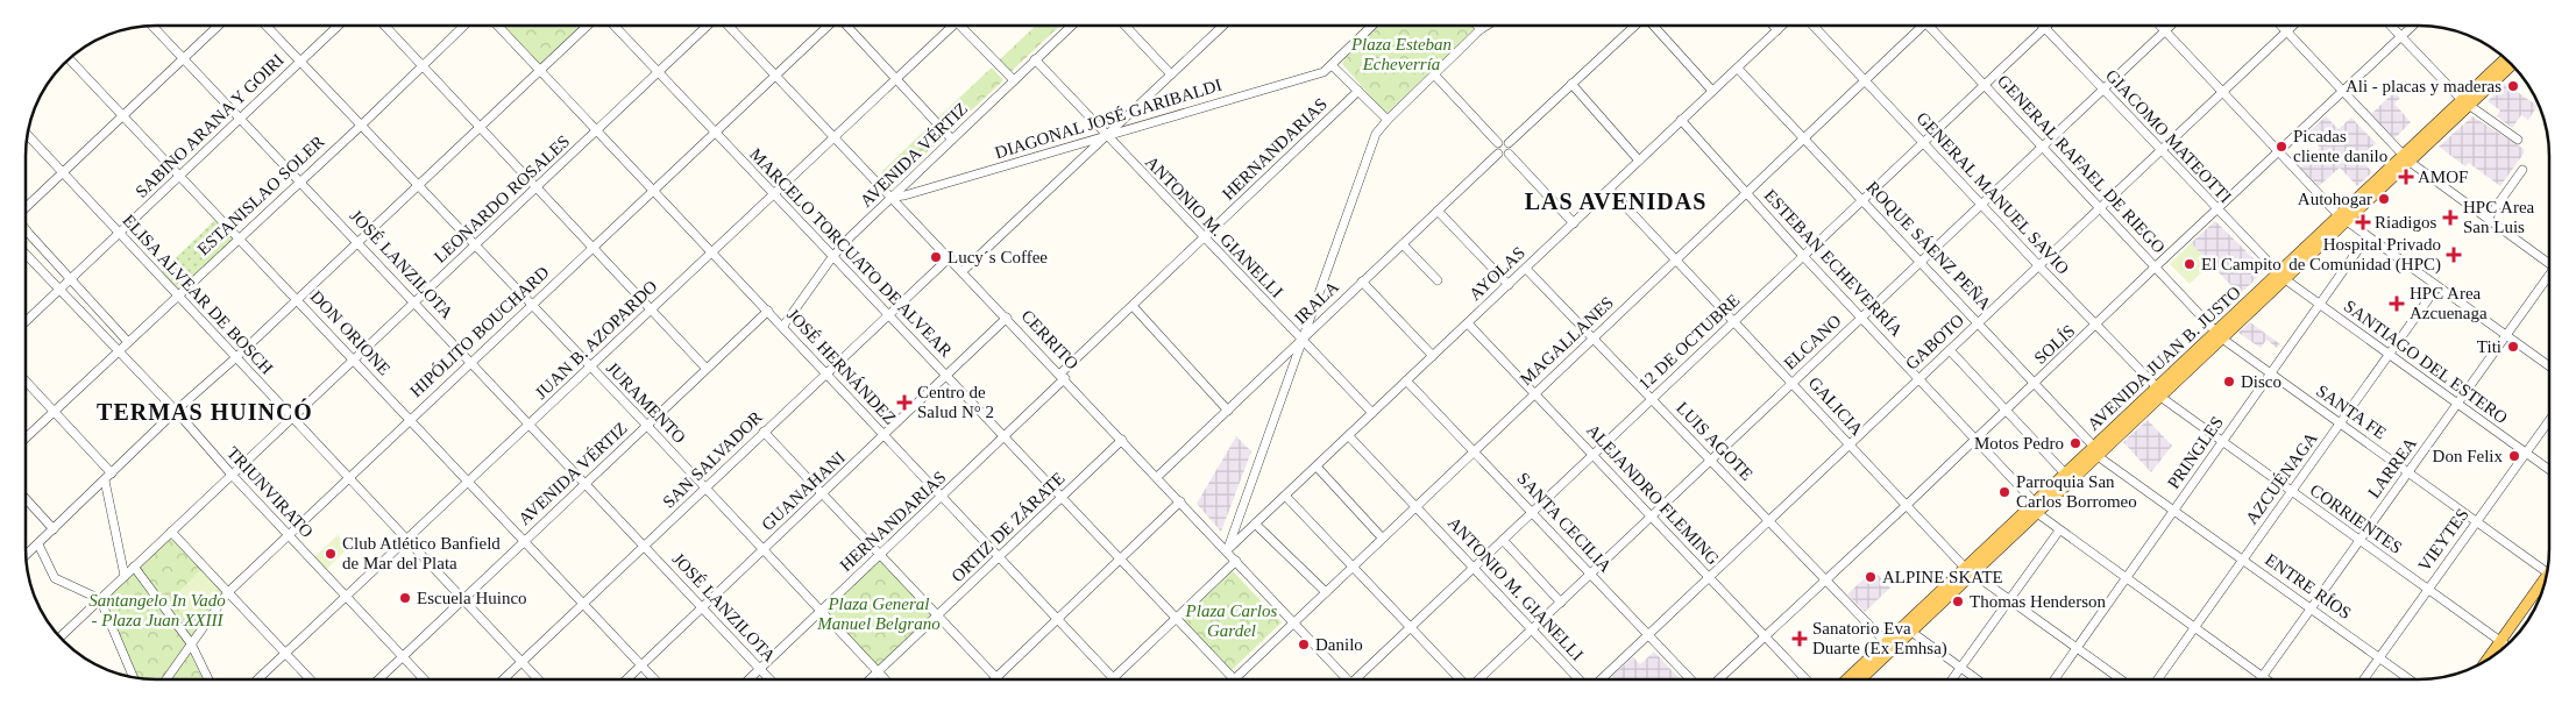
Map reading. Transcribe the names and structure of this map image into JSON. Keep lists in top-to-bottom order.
{
  "streets": {
    "main road": ["AVENIDA JUAN B. JUSTO"],
    "street": [
      "DIAGONAL JOSÉ GARIBALDI",
      "SABINO ARANA Y GOIRI",
      "GIACOMO MATEOTTI",
      "HERNANDARIAS",
      "AVENIDA VÉRTIZ",
      "GENERAL RAFAEL DE RIEGO",
      "GENERAL MANUEL SAVIO",
      "ESTANISLAO SOLER",
      "LEONARDO ROSALES",
      "ANTONIO M. GIANELLI",
      "ROQUE SÁENZ PEÑA",
      "MARCELO TORCUATO DE ALVEAR",
      "ESTEBAN ECHEVERRÍA",
      "JOSÉ LANZILOTA",
      "AYOLAS",
      "ELISA ALVEAR DE BOSCH",
      "IRALA",
      "HIPÓLITO BOUCHARD",
      "DON ORIONE",
      "JUAN B. AZOPARDO",
      "CERRITO",
      "MAGALLANES",
      "12 DE OCTUBRE",
      "ELCANO",
      "GABOTO",
      "SOLÍS",
      "SANTIAGO DEL ESTERO",
      "JOSÉ HERNÁNDEZ",
      "JURAMENTO",
      "GALICIA",
      "SANTA FE",
      "LUIS AGOTE",
      "PRINGLES",
      "SAN SALVADOR",
      "LARREA",
      "AZCUÉNAGA",
      "GUANAHANI",
      "TRIUNVIRATO",
      "ALEJANDRO FLEMING",
      "CORRIENTES",
      "SANTA CECILIA",
      "ORTIZ DE ZÁRATE",
      "VIEYTES",
      "ENTRE RÍOS"
    ]
  },
  "crossings": [
    ["DIAGONAL JOSÉ GARIBALDI", "AVENIDA VÉRTIZ"],
    ["DIAGONAL JOSÉ GARIBALDI", "ANTONIO M. GIANELLI"],
    ["DIAGONAL JOSÉ GARIBALDI", "CERRITO"],
    ["SABINO ARANA Y GOIRI", "JOSÉ LANZILOTA"],
    ["SABINO ARANA Y GOIRI", "ELISA ALVEAR DE BOSCH"],
    ["SABINO ARANA Y GOIRI", "DON ORIONE"],
    ["SABINO ARANA Y GOIRI", "JURAMENTO"],
    ["SABINO ARANA Y GOIRI", "TRIUNVIRATO"],
    ["GIACOMO MATEOTTI", "12 DE OCTUBRE"],
    ["GIACOMO MATEOTTI", "ELCANO"],
    ["GIACOMO MATEOTTI", "GABOTO"],
    ["GIACOMO MATEOTTI", "SOLÍS"],
    ["GIACOMO MATEOTTI", "AVENIDA JUAN B. JUSTO"],
    ["GIACOMO MATEOTTI", "SANTIAGO DEL ESTERO"],
    ["HERNANDARIAS", "ANTONIO M. GIANELLI"],
    ["HERNANDARIAS", "MARCELO TORCUATO DE ALVEAR"],
    ["HERNANDARIAS", "JOSÉ LANZILOTA"],
    ["HERNANDARIAS", "CERRITO"],
    ["HERNANDARIAS", "JOSÉ HERNÁNDEZ"],
    ["HERNANDARIAS", "JURAMENTO"],
    ["AVENIDA VÉRTIZ", "ANTONIO M. GIANELLI"],
    ["AVENIDA VÉRTIZ", "MARCELO TORCUATO DE ALVEAR"],
    ["AVENIDA VÉRTIZ", "JOSÉ LANZILOTA"],
    ["AVENIDA VÉRTIZ", "ELISA ALVEAR DE BOSCH"],
    ["AVENIDA VÉRTIZ", "DON ORIONE"],
    ["AVENIDA VÉRTIZ", "CERRITO"],
    ["AVENIDA VÉRTIZ", "JOSÉ HERNÁNDEZ"],
    ["AVENIDA VÉRTIZ", "JURAMENTO"],
    ["AVENIDA VÉRTIZ", "TRIUNVIRATO"],
    ["GENERAL RAFAEL DE RIEGO", "12 DE OCTUBRE"],
    ["GENERAL RAFAEL DE RIEGO", "ELCANO"],
    ["GENERAL RAFAEL DE RIEGO", "GABOTO"],
    ["GENERAL RAFAEL DE RIEGO", "SOLÍS"],
    ["GENERAL RAFAEL DE RIEGO", "AVENIDA JUAN B. JUSTO"],
    ["GENERAL RAFAEL DE RIEGO", "SANTA FE"],
    ["GENERAL MANUEL SAVIO", "MAGALLANES"],
    ["GENERAL MANUEL SAVIO", "12 DE OCTUBRE"],
    ["GENERAL MANUEL SAVIO", "ELCANO"],
    ["GENERAL MANUEL SAVIO", "GABOTO"],
    ["GENERAL MANUEL SAVIO", "SOLÍS"],
    ["GENERAL MANUEL SAVIO", "AVENIDA JUAN B. JUSTO"],
    ["GENERAL MANUEL SAVIO", "CORRIENTES"],
    ["ESTANISLAO SOLER", "JOSÉ LANZILOTA"],
    ["ESTANISLAO SOLER", "ELISA ALVEAR DE BOSCH"],
    ["ESTANISLAO SOLER", "DON ORIONE"],
    ["ESTANISLAO SOLER", "JURAMENTO"],
    ["ESTANISLAO SOLER", "TRIUNVIRATO"],
    ["LEONARDO ROSALES", "MARCELO TORCUATO DE ALVEAR"],
    ["LEONARDO ROSALES", "JOSÉ LANZILOTA"],
    ["LEONARDO ROSALES", "ELISA ALVEAR DE BOSCH"],
    ["LEONARDO ROSALES", "DON ORIONE"],
    ["LEONARDO ROSALES", "JOSÉ HERNÁNDEZ"],
    ["LEONARDO ROSALES", "JURAMENTO"],
    ["LEONARDO ROSALES", "TRIUNVIRATO"],
    ["ANTONIO M. GIANELLI", "AYOLAS"],
    ["ANTONIO M. GIANELLI", "IRALA"],
    ["ANTONIO M. GIANELLI", "MAGALLANES"],
    ["ANTONIO M. GIANELLI", "12 DE OCTUBRE"],
    ["ANTONIO M. GIANELLI", "ELCANO"],
    ["ROQUE SÁENZ PEÑA", "AYOLAS"],
    ["ROQUE SÁENZ PEÑA", "MAGALLANES"],
    ["ROQUE SÁENZ PEÑA", "12 DE OCTUBRE"],
    ["ROQUE SÁENZ PEÑA", "ELCANO"],
    ["ROQUE SÁENZ PEÑA", "GABOTO"],
    ["ROQUE SÁENZ PEÑA", "SOLÍS"],
    ["ROQUE SÁENZ PEÑA", "AVENIDA JUAN B. JUSTO"],
    ["ROQUE SÁENZ PEÑA", "ENTRE RÍOS"],
    ["MARCELO TORCUATO DE ALVEAR", "HIPÓLITO BOUCHARD"],
    ["MARCELO TORCUATO DE ALVEAR", "JUAN B. AZOPARDO"],
    ["MARCELO TORCUATO DE ALVEAR", "MAGALLANES"],
    ["MARCELO TORCUATO DE ALVEAR", "SAN SALVADOR"],
    ["MARCELO TORCUATO DE ALVEAR", "GUANAHANI"],
    ["MARCELO TORCUATO DE ALVEAR", "ORTIZ DE ZÁRATE"],
    ["ESTEBAN ECHEVERRÍA", "AYOLAS"],
    ["ESTEBAN ECHEVERRÍA", "MAGALLANES"],
    ["ESTEBAN ECHEVERRÍA", "12 DE OCTUBRE"],
    ["ESTEBAN ECHEVERRÍA", "ELCANO"],
    ["ESTEBAN ECHEVERRÍA", "GABOTO"],
    ["ESTEBAN ECHEVERRÍA", "SOLÍS"],
    ["ESTEBAN ECHEVERRÍA", "AVENIDA JUAN B. JUSTO"],
    ["JOSÉ LANZILOTA", "HIPÓLITO BOUCHARD"],
    ["JOSÉ LANZILOTA", "JUAN B. AZOPARDO"],
    ["JOSÉ LANZILOTA", "SAN SALVADOR"],
    ["JOSÉ LANZILOTA", "GUANAHANI"],
    ["AYOLAS", "CERRITO"],
    ["AYOLAS", "GALICIA"],
    ["AYOLAS", "LUIS AGOTE"],
    ["AYOLAS", "ALEJANDRO FLEMING"],
    ["AYOLAS", "SANTA CECILIA"],
    ["ELISA ALVEAR DE BOSCH", "HIPÓLITO BOUCHARD"],
    ["ELISA ALVEAR DE BOSCH", "JUAN B. AZOPARDO"],
    ["ELISA ALVEAR DE BOSCH", "SAN SALVADOR"],
    ["IRALA", "CERRITO"],
    ["HIPÓLITO BOUCHARD", "DON ORIONE"],
    ["HIPÓLITO BOUCHARD", "CERRITO"],
    ["HIPÓLITO BOUCHARD", "JOSÉ HERNÁNDEZ"],
    ["HIPÓLITO BOUCHARD", "JURAMENTO"],
    ["HIPÓLITO BOUCHARD", "TRIUNVIRATO"],
    ["DON ORIONE", "JUAN B. AZOPARDO"],
    ["DON ORIONE", "SAN SALVADOR"],
    ["DON ORIONE", "GUANAHANI"],
    ["JUAN B. AZOPARDO", "CERRITO"],
    ["JUAN B. AZOPARDO", "JOSÉ HERNÁNDEZ"],
    ["JUAN B. AZOPARDO", "JURAMENTO"],
    ["JUAN B. AZOPARDO", "TRIUNVIRATO"],
    ["CERRITO", "MAGALLANES"],
    ["CERRITO", "SAN SALVADOR"],
    ["CERRITO", "GUANAHANI"],
    ["CERRITO", "ORTIZ DE ZÁRATE"],
    ["MAGALLANES", "GALICIA"],
    ["MAGALLANES", "LUIS AGOTE"],
    ["MAGALLANES", "ALEJANDRO FLEMING"],
    ["MAGALLANES", "SANTA CECILIA"],
    ["12 DE OCTUBRE", "GALICIA"],
    ["12 DE OCTUBRE", "LUIS AGOTE"],
    ["12 DE OCTUBRE", "ALEJANDRO FLEMING"],
    ["12 DE OCTUBRE", "SANTA CECILIA"],
    ["ELCANO", "GALICIA"],
    ["ELCANO", "LUIS AGOTE"],
    ["ELCANO", "ALEJANDRO FLEMING"],
    ["ELCANO", "SANTA CECILIA"],
    ["GABOTO", "GALICIA"],
    ["GABOTO", "LUIS AGOTE"],
    ["GABOTO", "ALEJANDRO FLEMING"],
    ["GABOTO", "SANTA CECILIA"],
    ["SOLÍS", "GALICIA"],
    ["SOLÍS", "LUIS AGOTE"],
    ["SOLÍS", "ALEJANDRO FLEMING"],
    ["AVENIDA JUAN B. JUSTO", "SANTIAGO DEL ESTERO"],
    ["AVENIDA JUAN B. JUSTO", "GALICIA"],
    ["AVENIDA JUAN B. JUSTO", "SANTA FE"],
    ["AVENIDA JUAN B. JUSTO", "LUIS AGOTE"],
    ["AVENIDA JUAN B. JUSTO", "CORRIENTES"],
    ["AVENIDA JUAN B. JUSTO", "ENTRE RÍOS"],
    ["SANTIAGO DEL ESTERO", "PRINGLES"],
    ["SANTIAGO DEL ESTERO", "LARREA"],
    ["SANTIAGO DEL ESTERO", "AZCUÉNAGA"],
    ["SANTIAGO DEL ESTERO", "VIEYTES"],
    ["JOSÉ HERNÁNDEZ", "SAN SALVADOR"],
    ["JOSÉ HERNÁNDEZ", "GUANAHANI"],
    ["JOSÉ HERNÁNDEZ", "ORTIZ DE ZÁRATE"],
    ["JURAMENTO", "SAN SALVADOR"],
    ["JURAMENTO", "GUANAHANI"],
    ["JURAMENTO", "ORTIZ DE ZÁRATE"],
    ["GALICIA", "PRINGLES"],
    ["SANTA FE", "PRINGLES"],
    ["SANTA FE", "LARREA"],
    ["SANTA FE", "AZCUÉNAGA"],
    ["SANTA FE", "VIEYTES"],
    ["PRINGLES", "CORRIENTES"],
    ["PRINGLES", "ENTRE RÍOS"],
    ["LARREA", "CORRIENTES"],
    ["LARREA", "ENTRE RÍOS"],
    ["AZCUÉNAGA", "CORRIENTES"],
    ["AZCUÉNAGA", "ENTRE RÍOS"],
    ["CORRIENTES", "VIEYTES"],
    ["VIEYTES", "ENTRE RÍOS"]
  ],
  "districts": ["LAS AVENIDAS", "TERMAS HUINCÓ"],
  "parks": [
    "Plaza Esteban Echeverría",
    "Santangelo In Vado - Plaza Juan XXIII",
    "Plaza General Manuel Belgrano",
    "Plaza Carlos Gardel"
  ],
  "places": {
    "other": [
      "Ali - placas y maderas",
      "Picadas cliente danilo",
      "Autohogar",
      "Lucy´s Coffee",
      "El Campito",
      "Titi",
      "Disco",
      "Motos Pedro",
      "Don Felix",
      "Parroquia San Carlos Borromeo",
      "Club Atlético Banfield de Mar del Plata",
      "ALPINE SKATE",
      "Escuela Huinco",
      "Thomas Henderson",
      "Danilo"
    ],
    "health": [
      "AMOF",
      "HPC Area San Luis",
      "Riadigos",
      "Hospital Privado de Comunidad (HPC)",
      "HPC Area Azcuenaga",
      "Centro de Salud N° 2",
      "Sanatorio Eva Duarte (Ex Emhsa)"
    ]
  }
}
